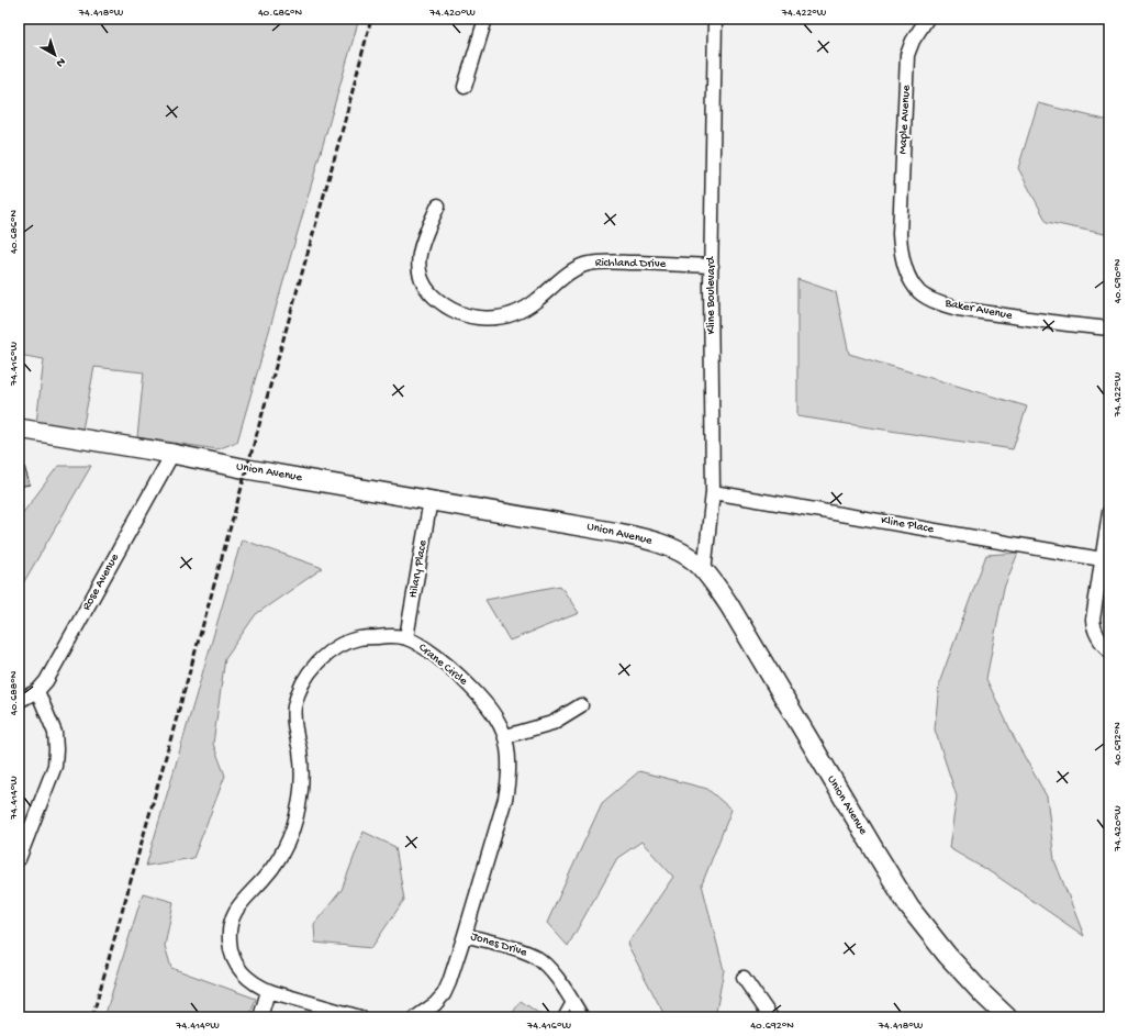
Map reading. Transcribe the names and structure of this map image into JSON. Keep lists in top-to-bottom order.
{
  "streets": {
    "main road": ["Union Avenue"],
    "street": [
      "Maple Avenue",
      "Richland Drive",
      "Kline Boulevard",
      "Baker Avenue",
      "Kline Place",
      "Hilary Place",
      "Rose Avenue",
      "Crane Circle",
      "Jones Drive"
    ]
  },
  "crossings": [
    ["Maple Avenue", "Baker Avenue"],
    ["Richland Drive", "Kline Boulevard"],
    ["Kline Boulevard", "Union Avenue"],
    ["Kline Boulevard", "Kline Place"],
    ["Union Avenue", "Hilary Place"],
    ["Union Avenue", "Rose Avenue"],
    ["Hilary Place", "Crane Circle"],
    ["Crane Circle", "Jones Drive"]
  ],
  "north": "bottom right",
  "coordinates": [
    "74.418°W",
    "40.686°N",
    "74.420°W",
    "74.422°W",
    "40.690°N",
    "74.416°W",
    "40.688°N",
    "40.692°N",
    "74.414°W"
  ]
}
